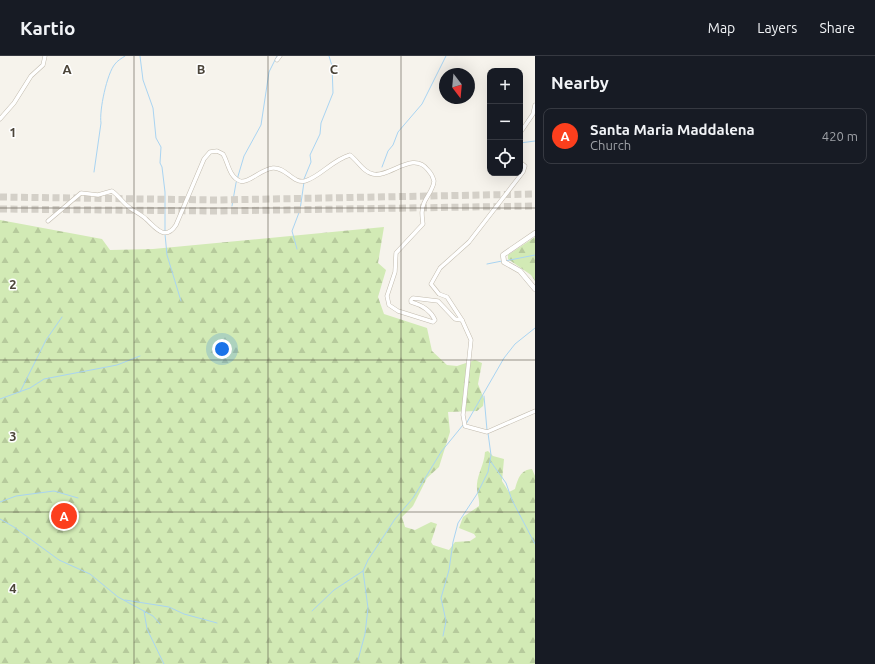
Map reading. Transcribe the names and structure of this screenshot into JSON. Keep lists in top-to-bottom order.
{
  "north": "bottom",
  "page": {
    "header": "Kartio",
    "nav": ["Map", "Layers", "Share"],
    "heading": "Nearby",
    "map_buttons": ["+", "−"],
    "list": [
      {
        "mark": "A",
        "name": "Santa Maria Maddalena",
        "note": "Church",
        "value": "420 m"
      }
    ],
    "pins": "A"
  },
  "grid": {
    "columns": ["A", "B", "C"],
    "rows": [
      "1",
      "2",
      "3",
      "4"
    ]
  }
}
